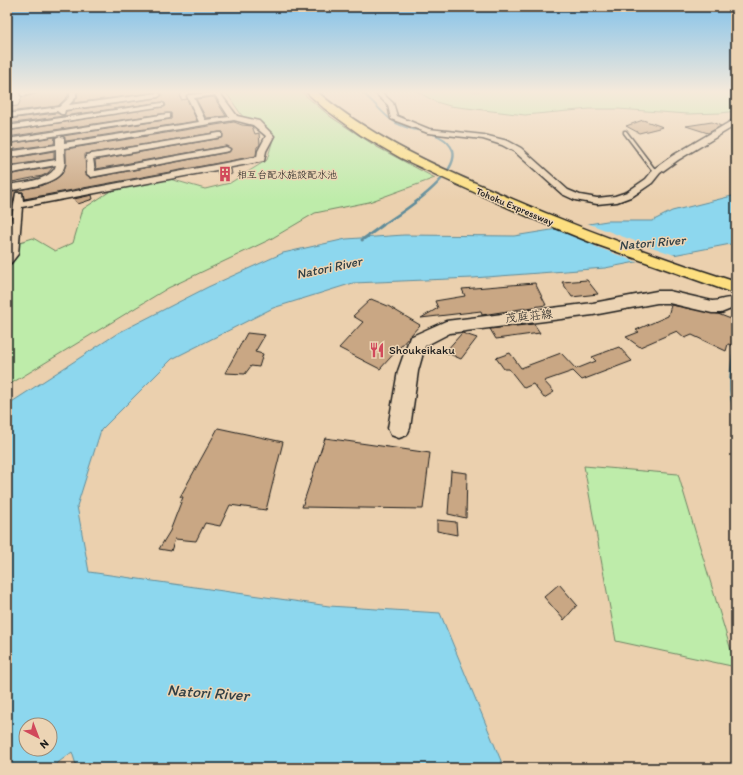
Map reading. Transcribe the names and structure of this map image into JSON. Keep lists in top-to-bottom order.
{
  "streets": {
    "highway": ["Tohoku Expressway"],
    "street": ["茂庭荘線"]
  },
  "water": ["Natori River"],
  "places": {
    "building": ["相互台配水施設配水池"],
    "restaurant": ["Shoukeikaku"]
  },
  "north": "bottom right"
}
